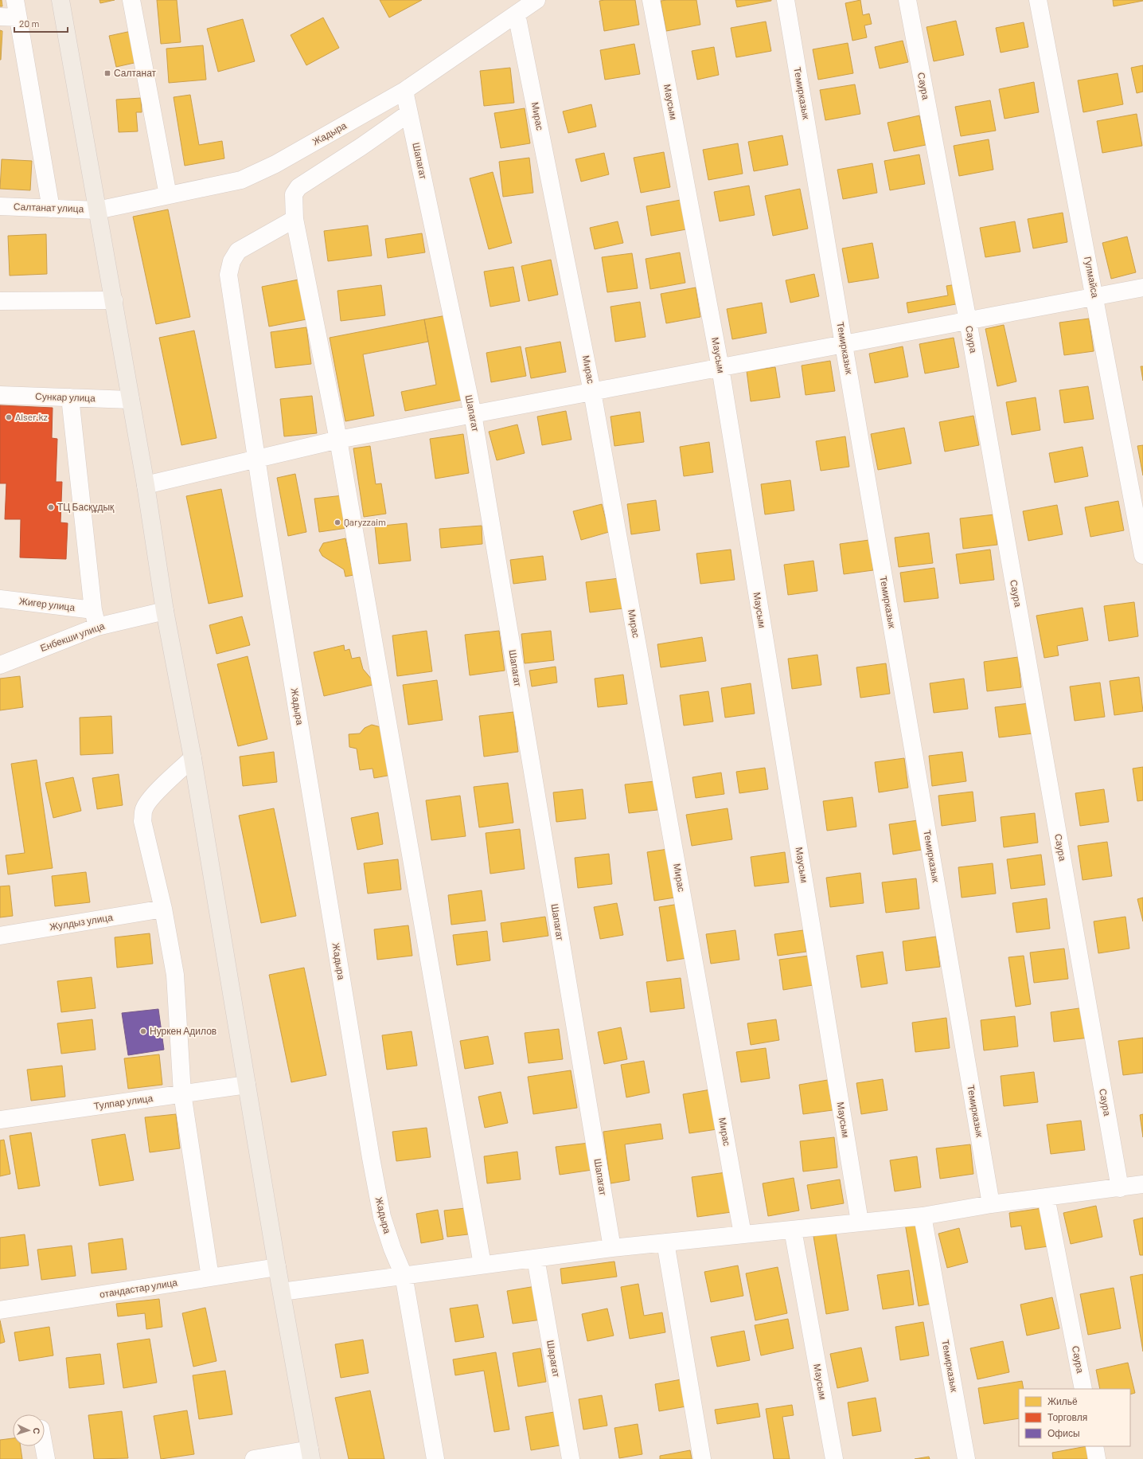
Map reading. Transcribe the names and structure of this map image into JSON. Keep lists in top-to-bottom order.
{
  "streets": {
    "street": [
      "Саура",
      "Темирказык",
      "Маусым",
      "Мирас",
      "Жадыра",
      "Шапагат",
      "Салтанат улица",
      "Гулмайса",
      "Сункар улица",
      "Жигер улица",
      "Енбекши улица",
      "Жулдыз улица",
      "Тулпар улица",
      "отандастар улица",
      "Шарагат"
    ]
  },
  "crossings": [
    ["Мирас", "Жадыра"],
    ["Жадыра", "Шапагат"],
    ["Жадыра", "Салтанат улица"]
  ],
  "places": {
    "transit": ["Салтанат"],
    "other": [
      "Alser.kz",
      "ТЦ Басқұдық",
      "Qaryzzaim",
      "Нуркен Адилов"
    ]
  },
  "legend": ["Жильё", "Торговля", "Офисы"],
  "scale_bar": "20 m",
  "north": "right"
}
